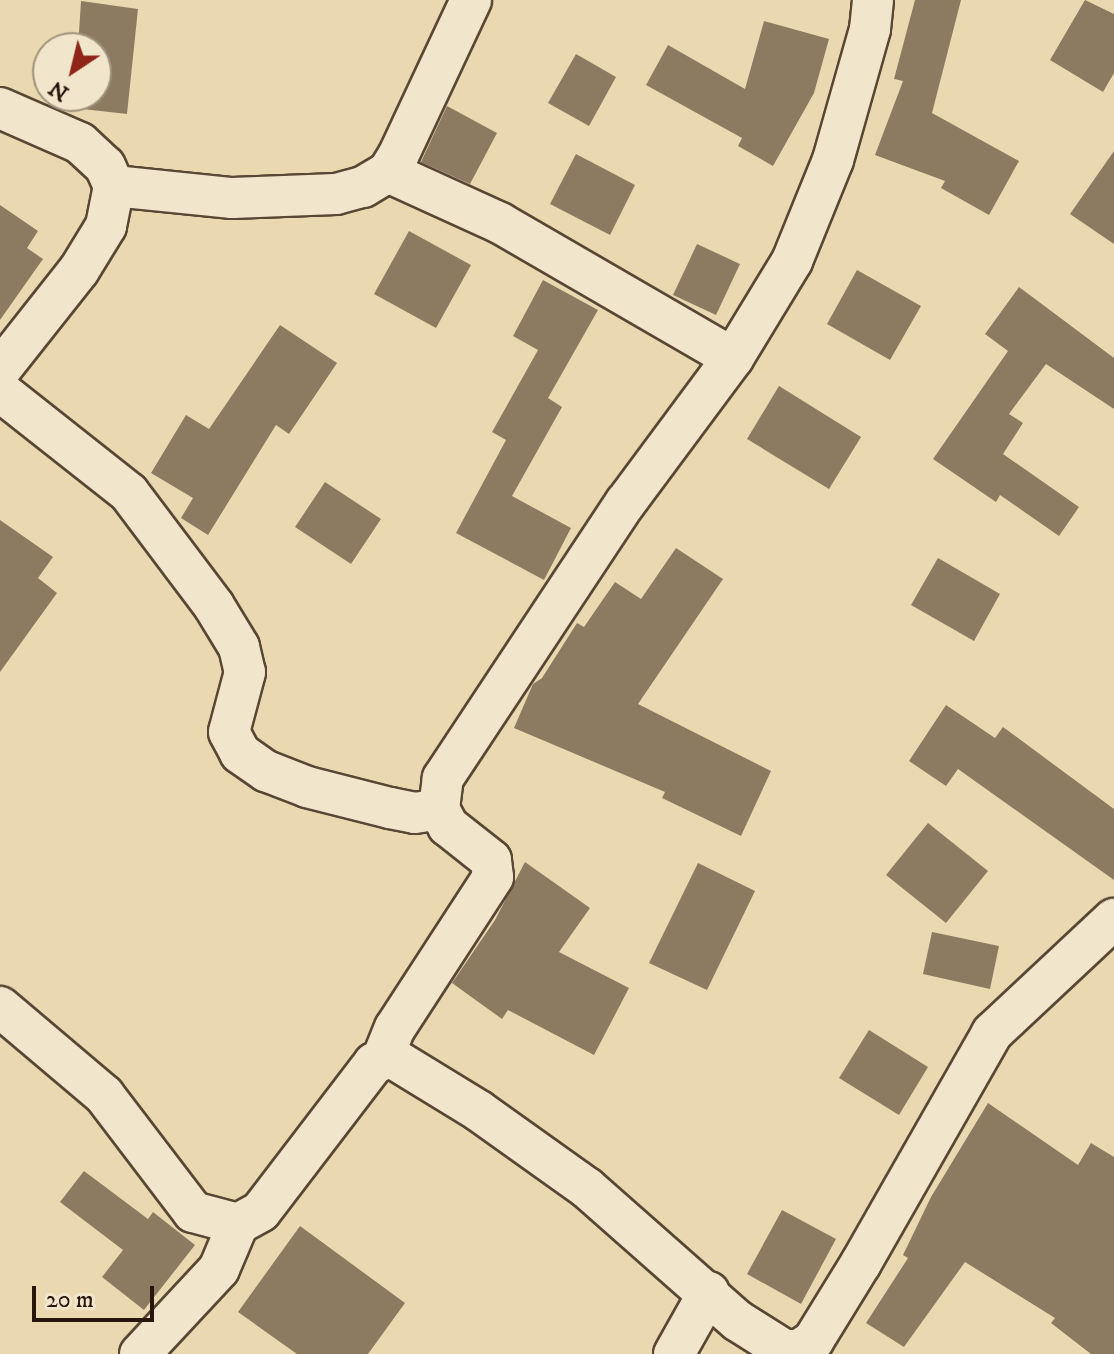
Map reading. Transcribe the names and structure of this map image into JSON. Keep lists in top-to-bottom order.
{
  "scale_bar": "20 m",
  "north": "bottom left"
}
